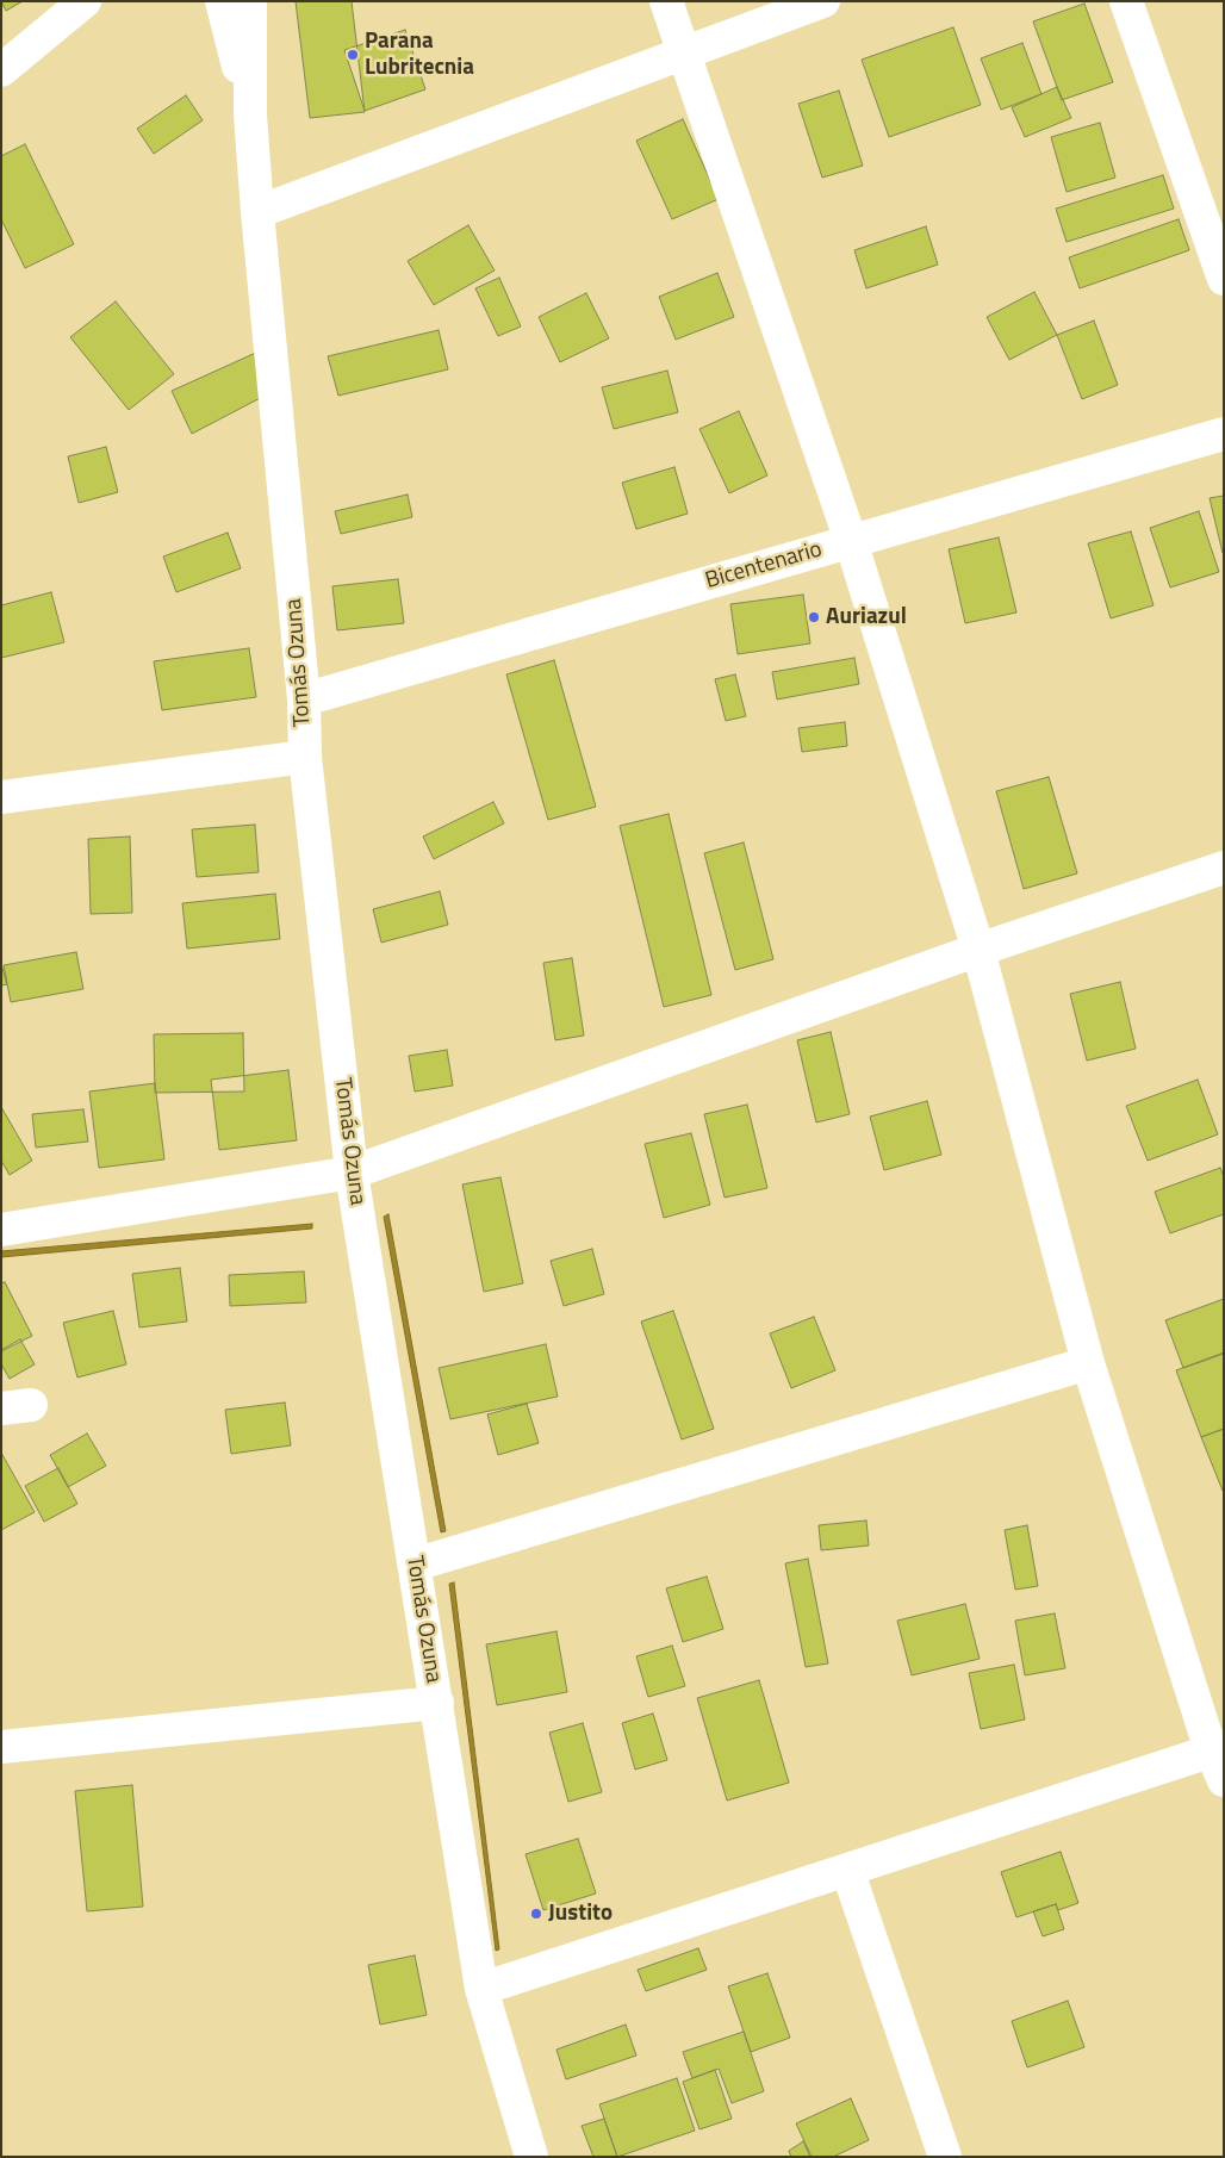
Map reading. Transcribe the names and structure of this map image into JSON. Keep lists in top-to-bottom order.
{
  "streets": {
    "street": ["Bicentenario", "Tomás Ozuna"]
  },
  "crossings": [
    ["Bicentenario", "Tomás Ozuna"]
  ],
  "places": ["Parana Lubritecnia", "Auriazul", "Justito"]
}
